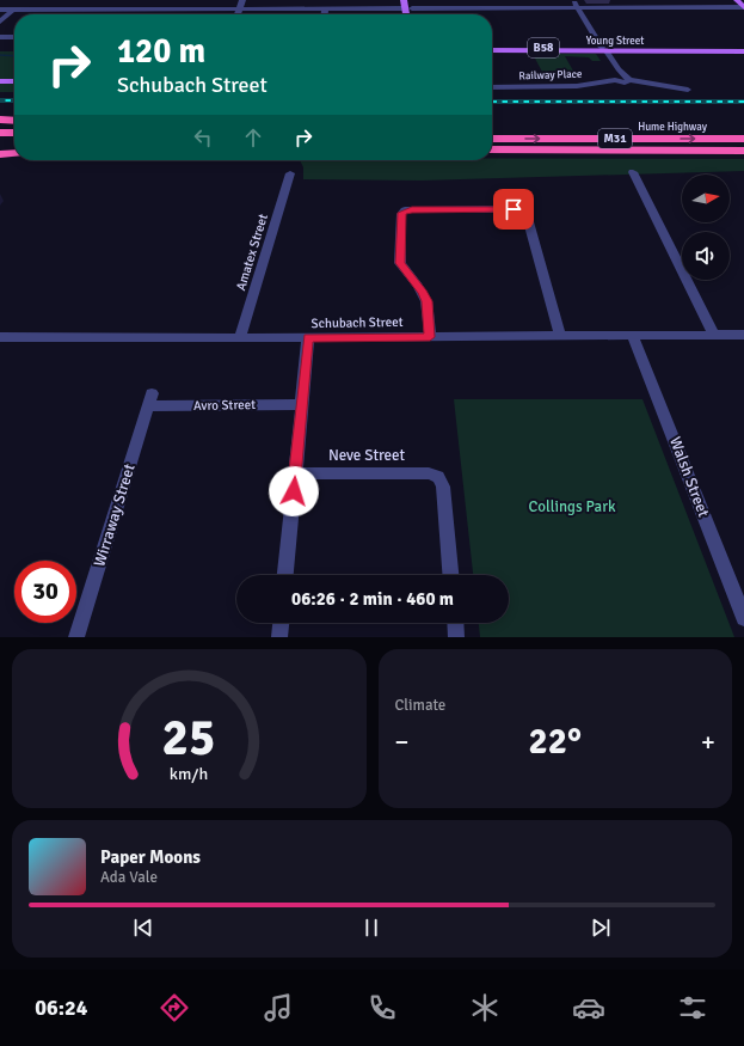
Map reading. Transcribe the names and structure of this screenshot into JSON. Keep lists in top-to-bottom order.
{
  "streets": {
    "highway": ["Hume Highway", "M31"],
    "main road": ["Young Street", "B58"],
    "street": [
      "Railway Place",
      "Amatex Street",
      "Schubach Street",
      "Avro Street",
      "Neve Street",
      "Walsh Street",
      "Wirraway Street"
    ]
  },
  "crossings": [
    ["Amatex Street", "Schubach Street"],
    ["Schubach Street", "Walsh Street"],
    ["Avro Street", "Wirraway Street"]
  ],
  "parks": ["Collings Park"],
  "north": "right",
  "page": {
    "turn": ["120 m", "Schubach Street"],
    "limit": "30",
    "trip": "06:26 · 2 min · 460 m",
    "tile": "Climate",
    "heat": ["−", "22°", "+"],
    "song": ["Paper Moons", "Ada Vale"],
    "tabs": "06:24",
    "gauge": ["25", "km/h"]
  }
}
